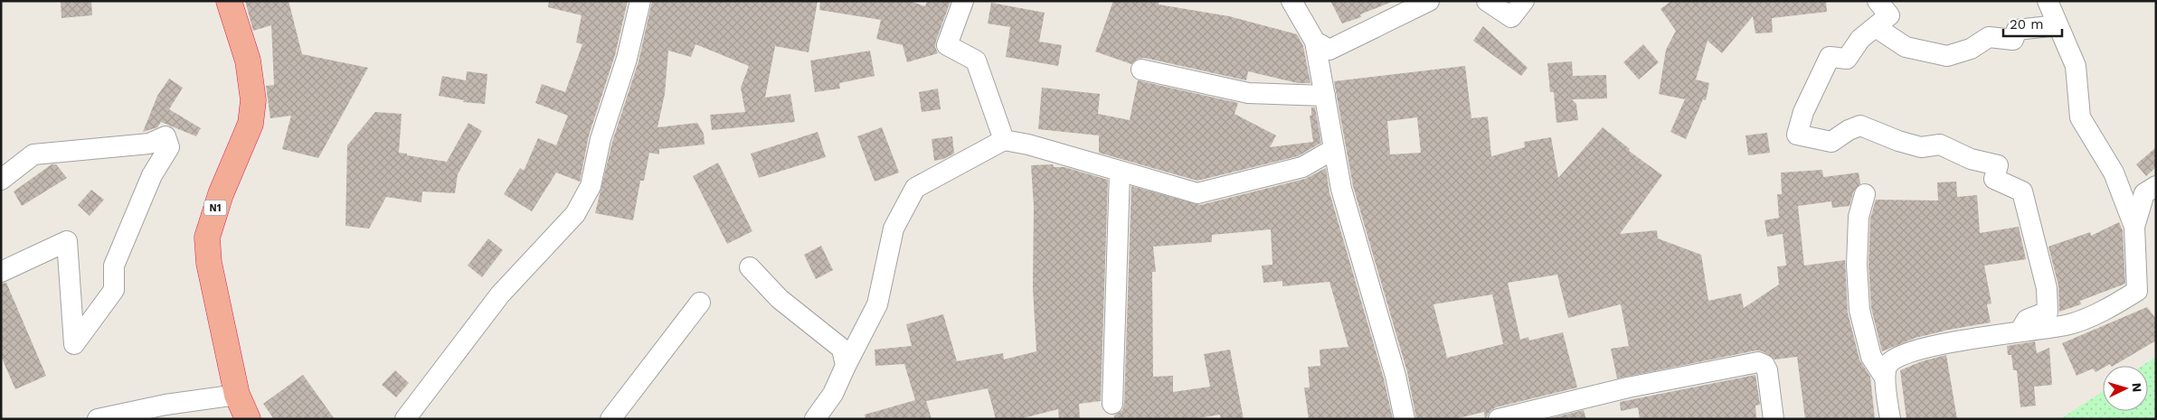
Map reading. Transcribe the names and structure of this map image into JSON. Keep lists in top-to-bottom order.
{
  "streets": {
    "highway": ["N1"]
  },
  "scale_bar": "20 m",
  "north": "right"
}
